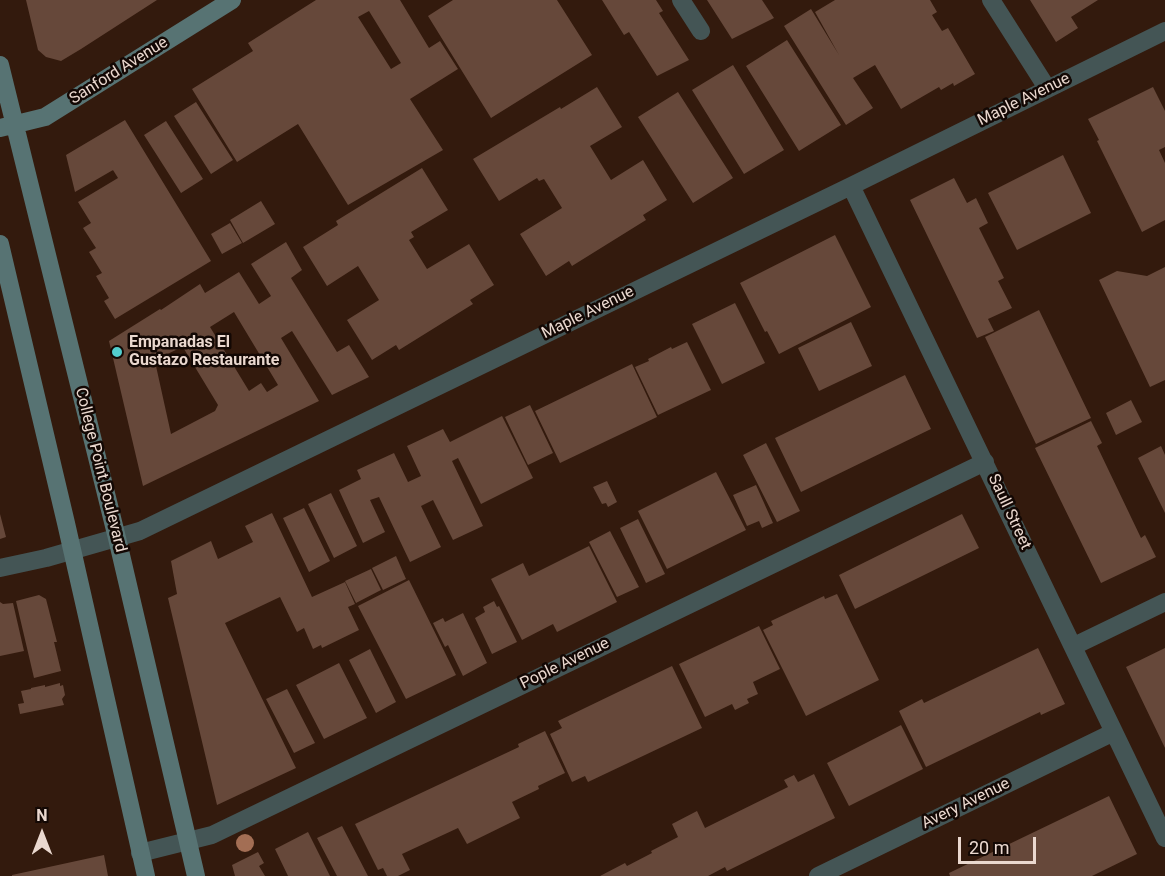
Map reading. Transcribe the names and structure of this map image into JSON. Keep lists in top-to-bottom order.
{
  "streets": {
    "main road": ["Sanford Avenue", "College Point Boulevard"],
    "street": [
      "Maple Avenue",
      "Saull Street",
      "Pople Avenue",
      "Avery Avenue"
    ]
  },
  "crossings": [
    ["Sanford Avenue", "College Point Boulevard"],
    ["Maple Avenue", "College Point Boulevard"],
    ["Maple Avenue", "Saull Street"],
    ["College Point Boulevard", "Pople Avenue"],
    ["Saull Street", "Pople Avenue"],
    ["Saull Street", "Avery Avenue"]
  ],
  "places": ["Empanadas El Gustazo Restaurante"],
  "scale_bar": "20 m",
  "north": "top"
}
